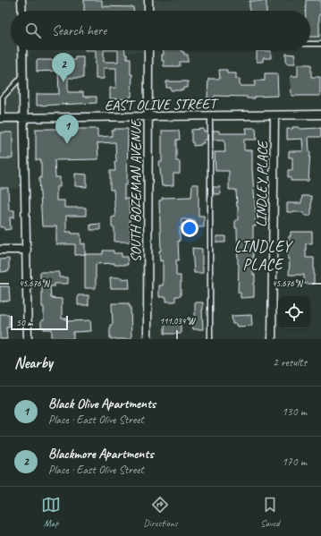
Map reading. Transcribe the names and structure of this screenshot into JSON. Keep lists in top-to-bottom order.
{
  "streets": {
    "street": ["EAST OLIVE STREET", "LINDLEY PLACE", "SOUTH BOZEMAN AVENUE"]
  },
  "crossings": [
    ["EAST OLIVE STREET", "LINDLEY PLACE"],
    ["EAST OLIVE STREET", "SOUTH BOZEMAN AVENUE"]
  ],
  "districts": ["LINDLEY PLACE"],
  "scale_bar": "50 m",
  "page": {
    "search": "Search here",
    "pins": ["2", "1"],
    "scale": "50 m",
    "heading": ["Nearby", "2 results"],
    "list": [
      {
        "mark": "1",
        "name": "Black Olive Apartments",
        "note": "Place · East Olive Street",
        "value": "130 m"
      },
      {
        "mark": "2",
        "name": "Blackmore Apartments",
        "note": "Place · East Olive Street",
        "value": "170 m"
      }
    ],
    "nav": ["Map", "Directions", "Saved"]
  },
  "coordinates": ["45.676°N", "111.034°W"]
}
